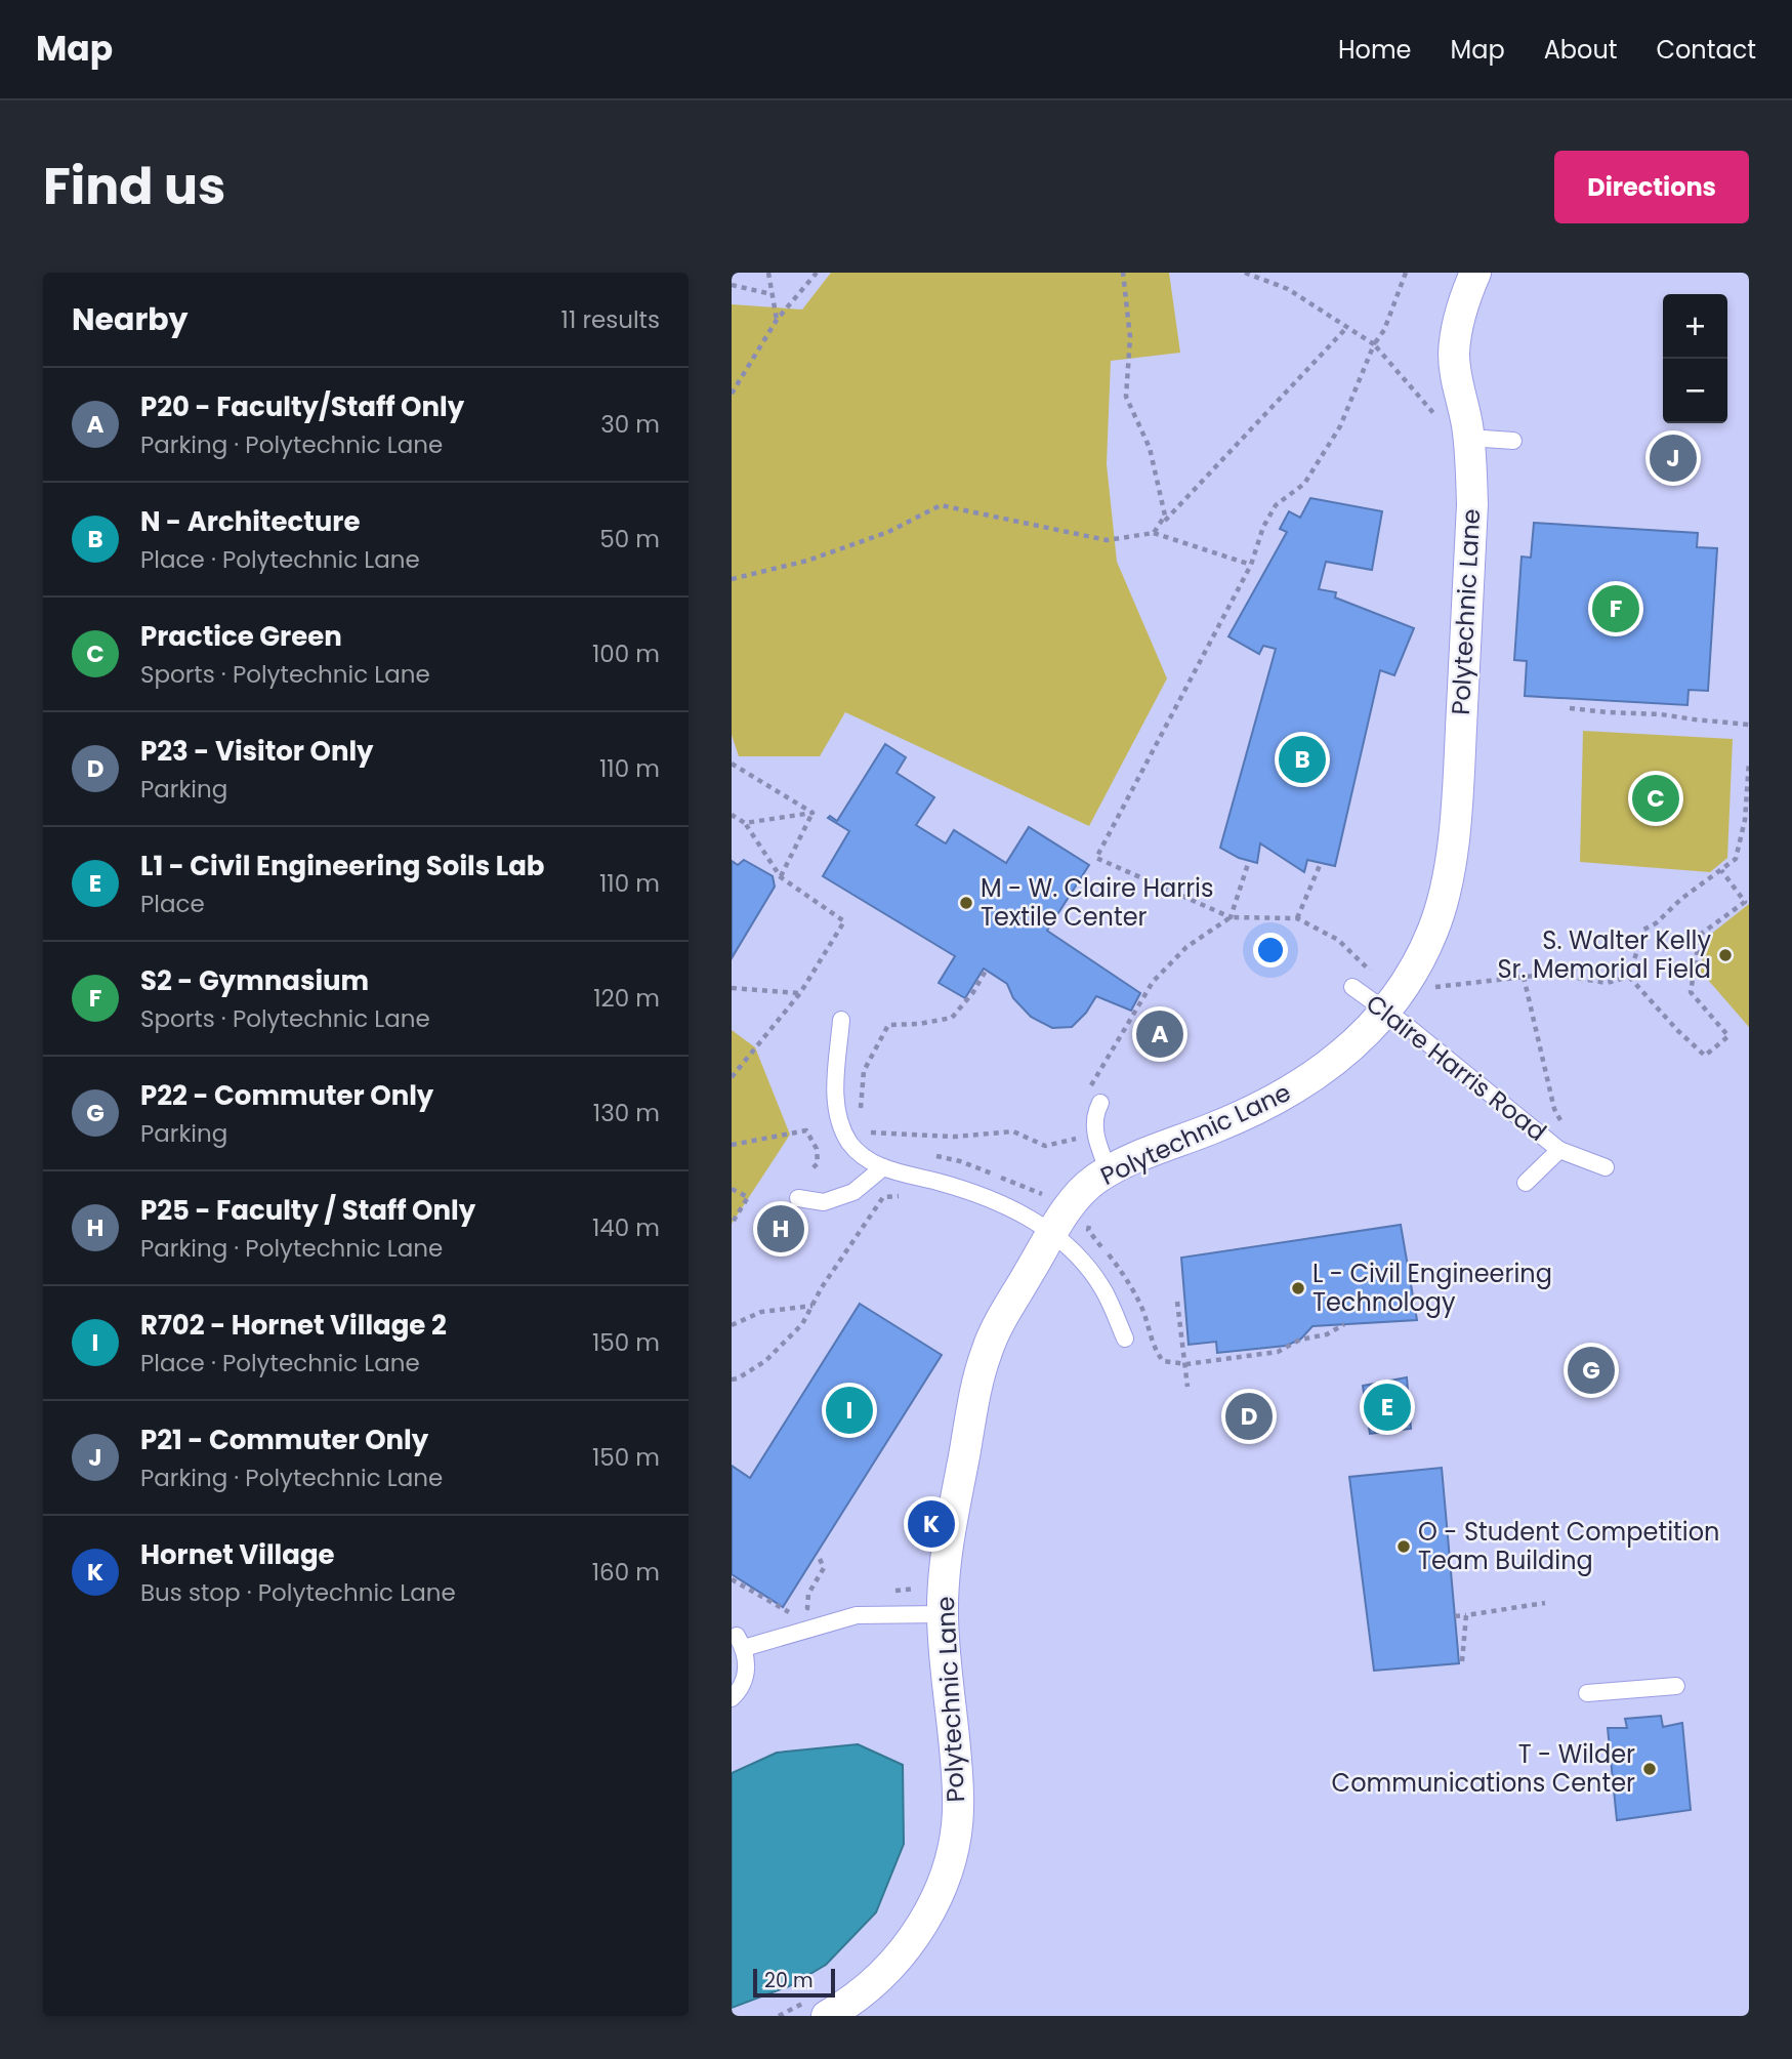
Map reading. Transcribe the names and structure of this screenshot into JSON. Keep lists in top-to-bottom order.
{
  "streets": {
    "street": ["Polytechnic Lane"],
    "lane": ["Claire Harris Road"]
  },
  "crossings": [
    ["Polytechnic Lane", "Claire Harris Road"]
  ],
  "places": [
    "M - W. Claire Harris Textile Center",
    "S. Walter Kelly Sr. Memorial Field",
    "L - Civil Engineering Technology",
    "O - Student Competition Team Building",
    "T - Wilder Communications Center"
  ],
  "scale_bar": "20 m",
  "page": {
    "header": "Map",
    "nav": [
      "Home",
      "Map",
      "About",
      "Contact"
    ],
    "title": "Find us",
    "buttons": "Directions",
    "heading": ["Nearby", "11 results"],
    "map_buttons": ["+", "−"],
    "list": [
      {
        "mark": "A",
        "name": "P20 - Faculty/Staff Only",
        "note": "Parking · Polytechnic Lane",
        "value": "30 m"
      },
      {
        "mark": "B",
        "name": "N - Architecture",
        "note": "Place · Polytechnic Lane",
        "value": "50 m"
      },
      {
        "mark": "C",
        "name": "Practice Green",
        "note": "Sports · Polytechnic Lane",
        "value": "100 m"
      },
      {
        "mark": "D",
        "name": "P23 - Visitor Only",
        "note": "Parking",
        "value": "110 m"
      },
      {
        "mark": "E",
        "name": "L1 - Civil Engineering Soils Lab",
        "note": "Place",
        "value": "110 m"
      },
      {
        "mark": "F",
        "name": "S2 - Gymnasium",
        "note": "Sports · Polytechnic Lane",
        "value": "120 m"
      },
      {
        "mark": "G",
        "name": "P22 - Commuter Only",
        "note": "Parking",
        "value": "130 m"
      },
      {
        "mark": "H",
        "name": "P25 - Faculty / Staff Only",
        "note": "Parking · Polytechnic Lane",
        "value": "140 m"
      },
      {
        "mark": "I",
        "name": "R702 - Hornet Village 2",
        "note": "Place · Polytechnic Lane",
        "value": "150 m"
      },
      {
        "mark": "J",
        "name": "P21 - Commuter Only",
        "note": "Parking · Polytechnic Lane",
        "value": "150 m"
      },
      {
        "mark": "K",
        "name": "Hornet Village",
        "note": "Bus stop · Polytechnic Lane",
        "value": "160 m"
      }
    ],
    "pins": [
      "J",
      "F",
      "B",
      "C",
      "A",
      "H",
      "G",
      "E",
      "I",
      "D",
      "K"
    ],
    "scale": "20 m"
  }
}
